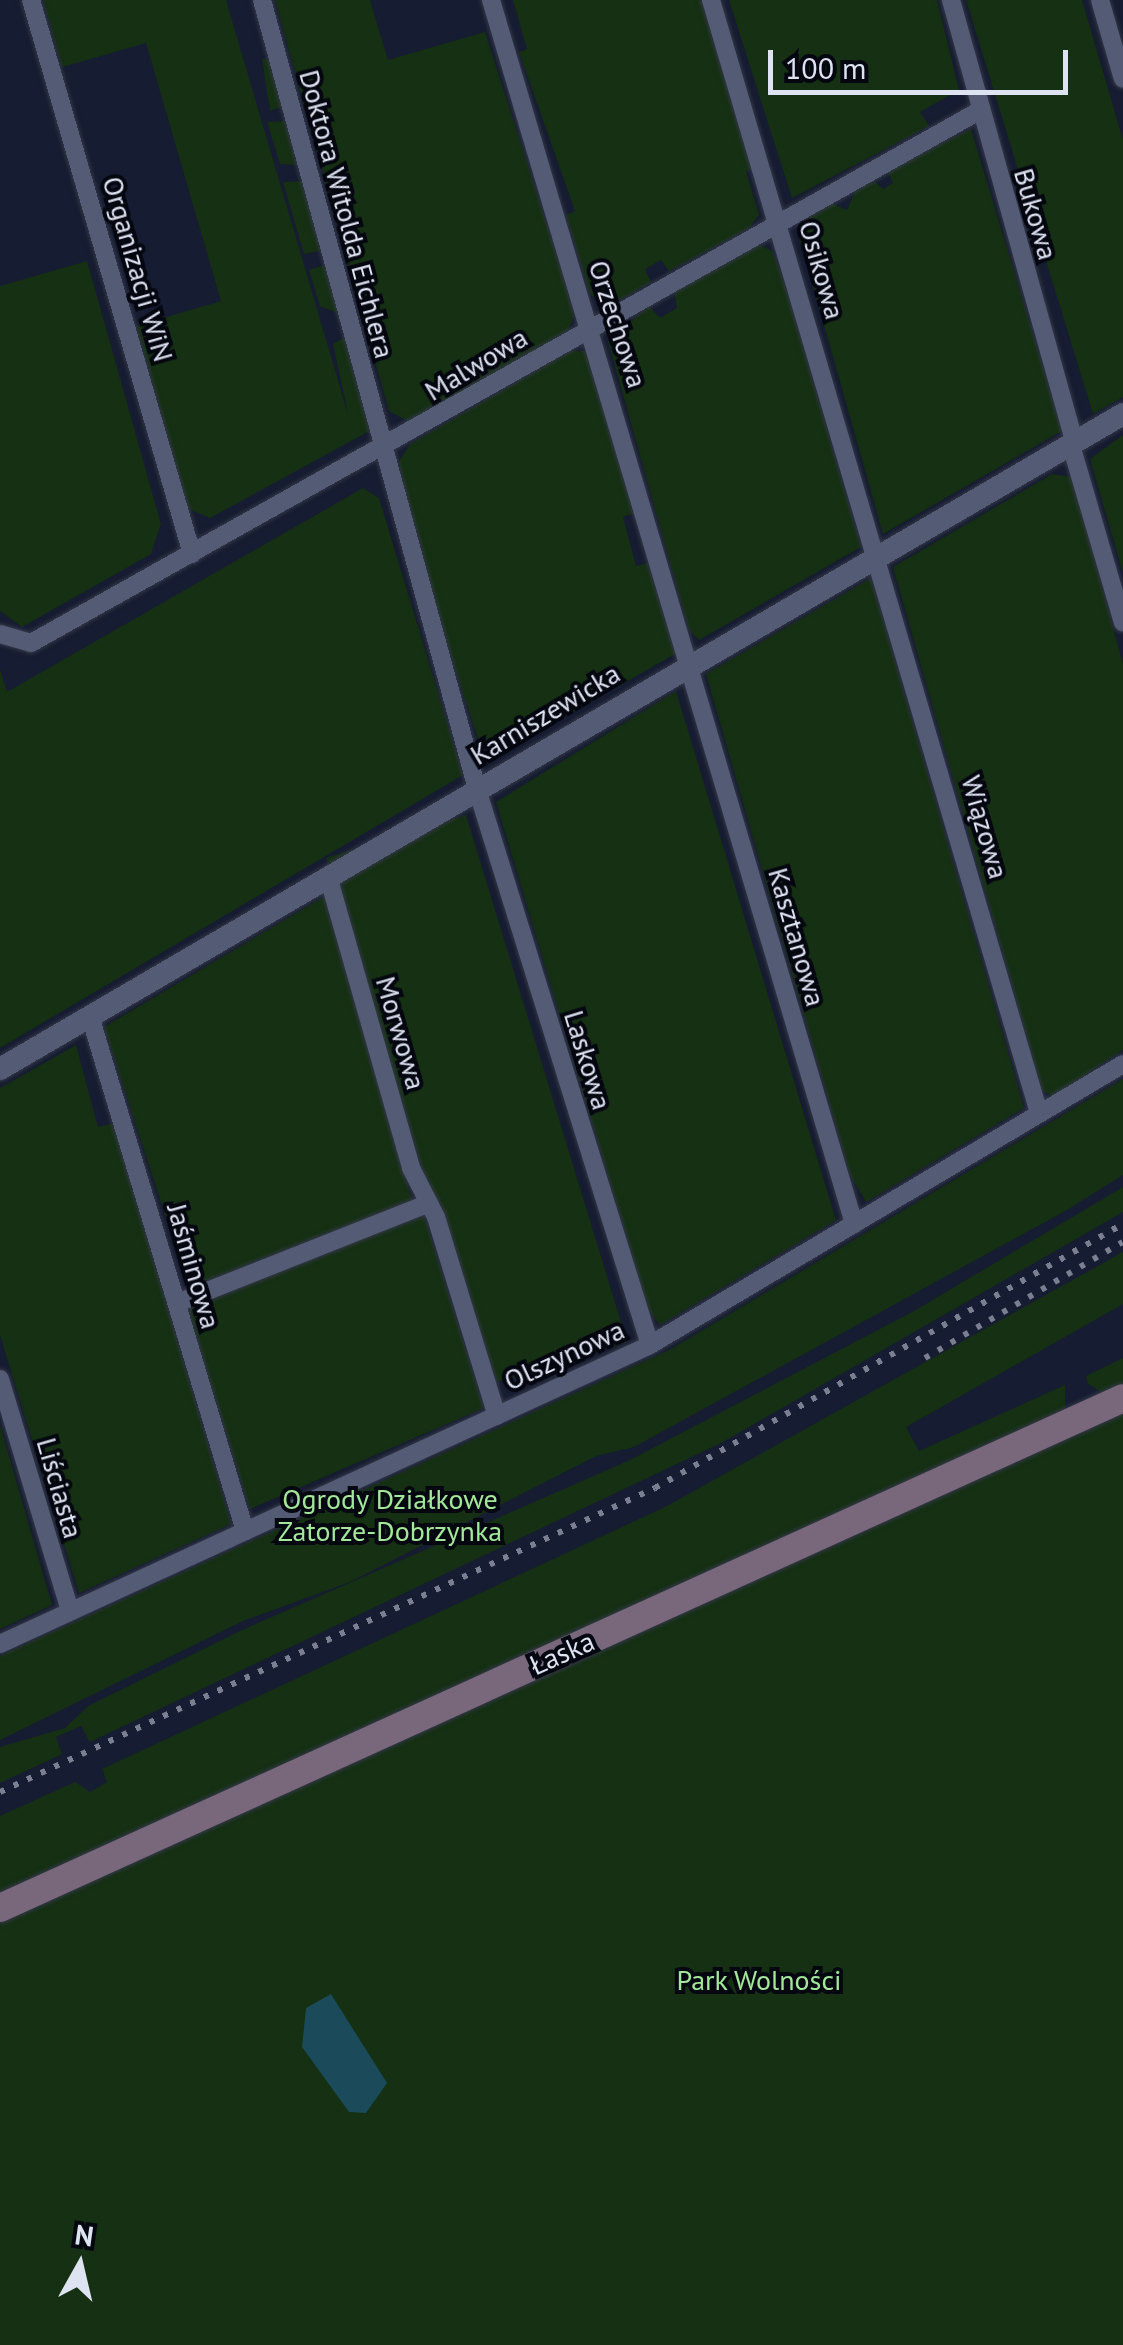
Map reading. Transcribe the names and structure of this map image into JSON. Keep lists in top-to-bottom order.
{
  "streets": {
    "main road": ["Łaska"],
    "street": [
      "Doktora Witolda Eichlera",
      "Bukowa",
      "Organizacji WiN",
      "Osikowa",
      "Orzechowa",
      "Malwowa",
      "Karniszewicka",
      "Wiązowa",
      "Kasztanowa",
      "Morwowa",
      "Laskowa",
      "Jaśminowa",
      "Olszynowa",
      "Liściasta"
    ]
  },
  "crossings": [
    ["Doktora Witolda Eichlera", "Malwowa"],
    ["Doktora Witolda Eichlera", "Karniszewicka"],
    ["Doktora Witolda Eichlera", "Laskowa"],
    ["Bukowa", "Malwowa"],
    ["Bukowa", "Karniszewicka"],
    ["Organizacji WiN", "Malwowa"],
    ["Osikowa", "Malwowa"],
    ["Osikowa", "Karniszewicka"],
    ["Osikowa", "Wiązowa"],
    ["Orzechowa", "Malwowa"],
    ["Orzechowa", "Karniszewicka"],
    ["Orzechowa", "Kasztanowa"],
    ["Karniszewicka", "Wiązowa"],
    ["Karniszewicka", "Kasztanowa"],
    ["Karniszewicka", "Morwowa"],
    ["Karniszewicka", "Laskowa"],
    ["Karniszewicka", "Jaśminowa"],
    ["Wiązowa", "Olszynowa"],
    ["Kasztanowa", "Olszynowa"],
    ["Morwowa", "Olszynowa"],
    ["Laskowa", "Olszynowa"],
    ["Jaśminowa", "Olszynowa"],
    ["Olszynowa", "Liściasta"]
  ],
  "parks": ["Ogrody Działkowe Zatorze-Dobrzynka", "Park Wolności"],
  "scale_bar": "100 m",
  "north": "top"
}
